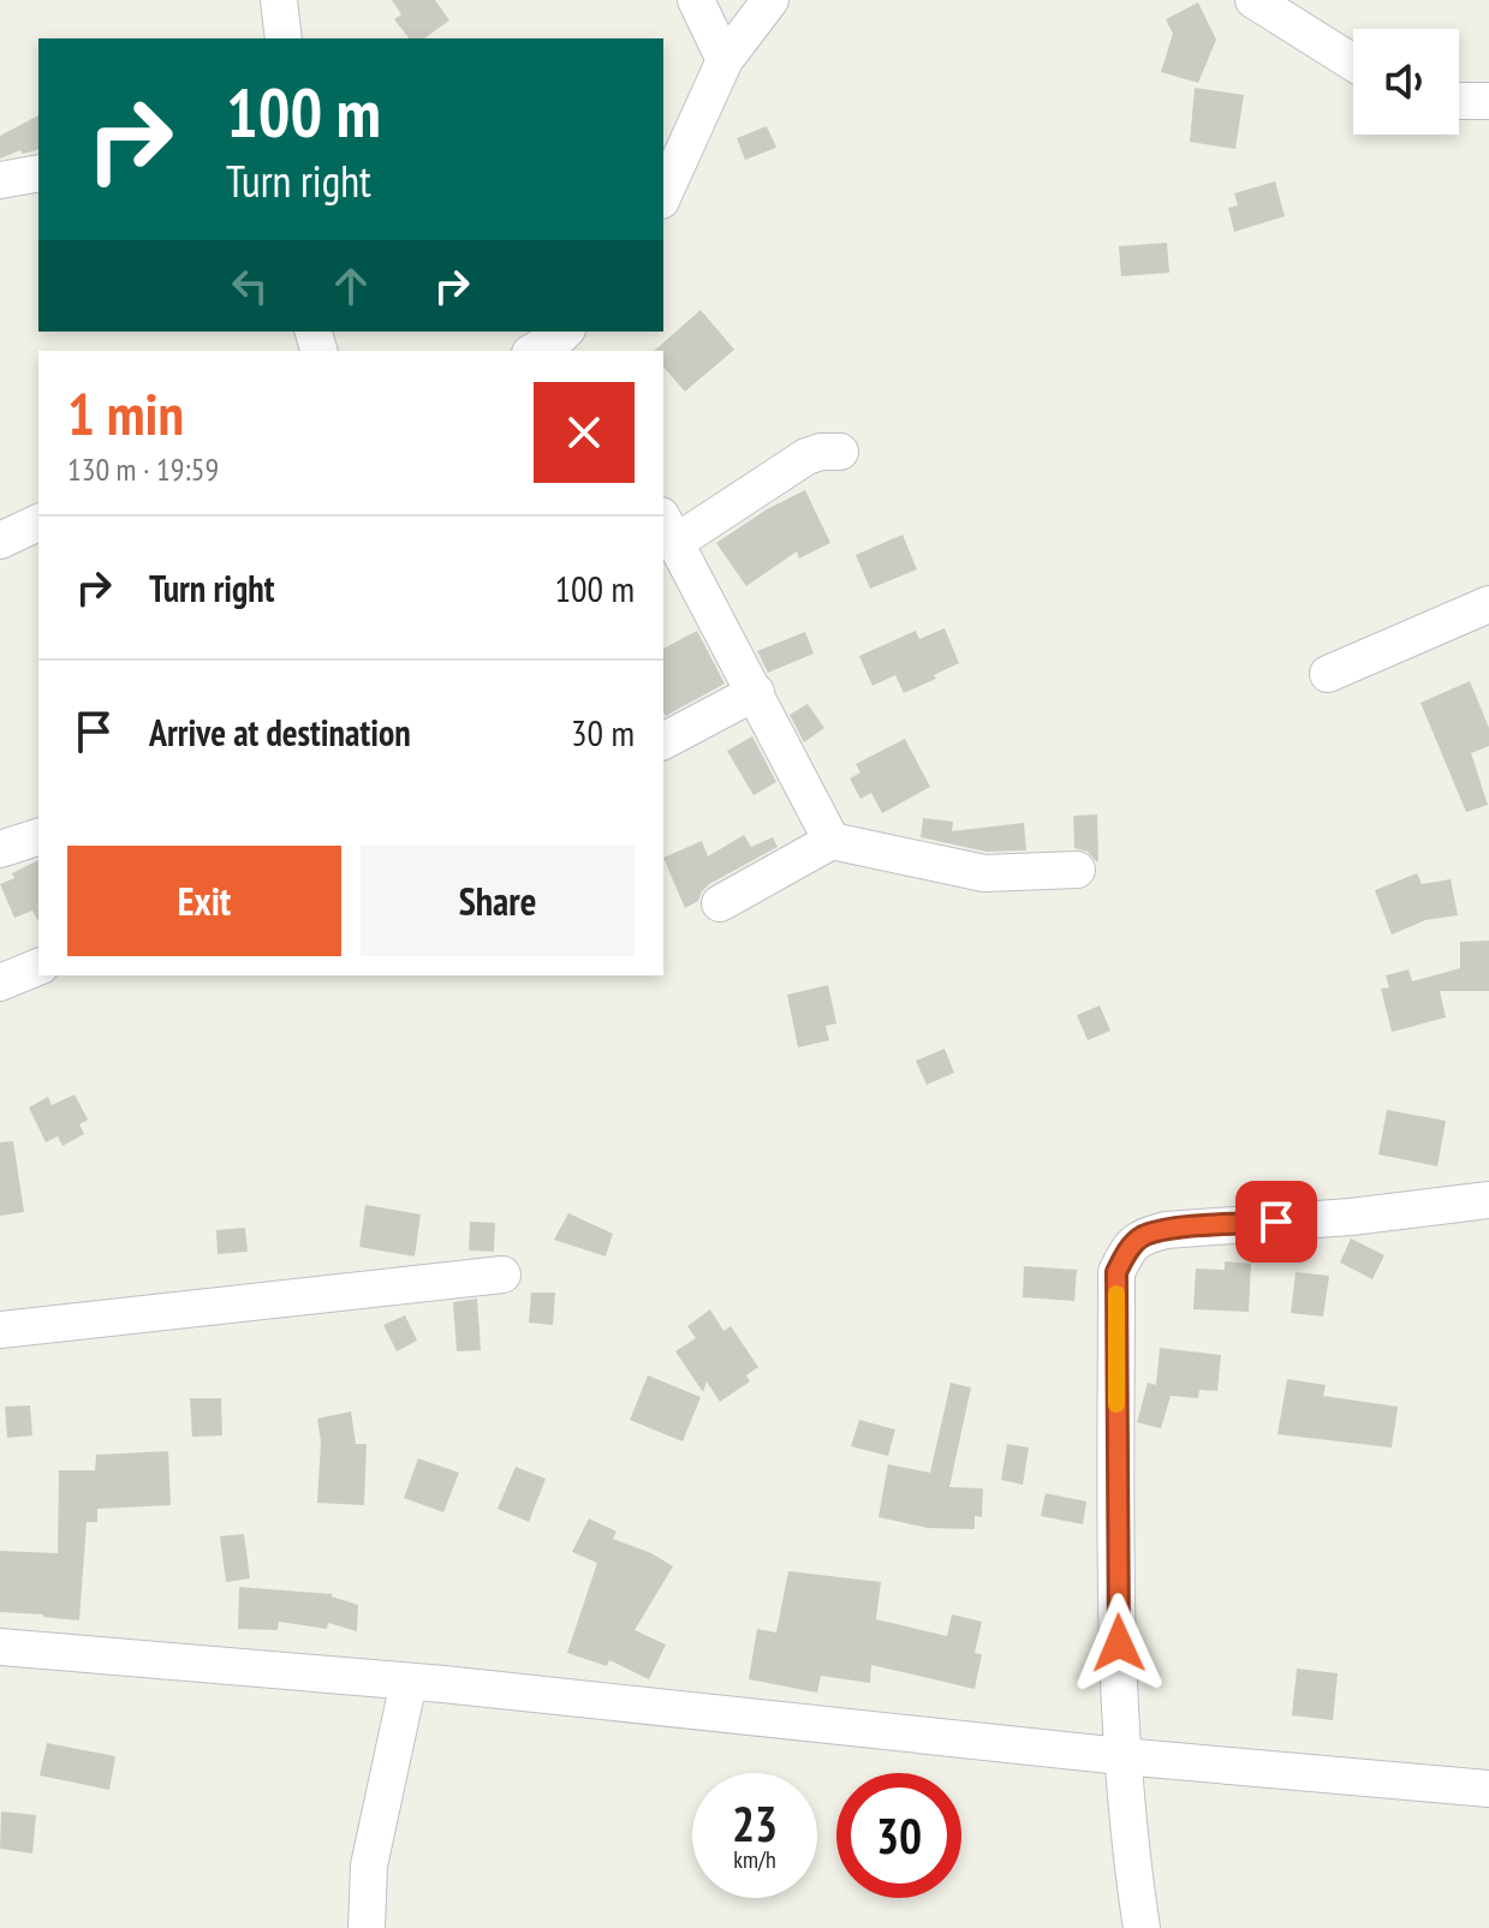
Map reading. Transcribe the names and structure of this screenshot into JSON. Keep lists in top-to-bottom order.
{
  "page": {
    "turn": ["100 m", "Turn right"],
    "heading": ["1 min", "130 m · 19:59"],
    "list": [
      {
        "name": "Turn right",
        "value": "100 m"
      },
      {
        "name": "Arrive at destination",
        "value": "30 m"
      }
    ],
    "buttons": ["Exit", "Share"],
    "speed": "23 km/h",
    "limit": "30"
  }
}
